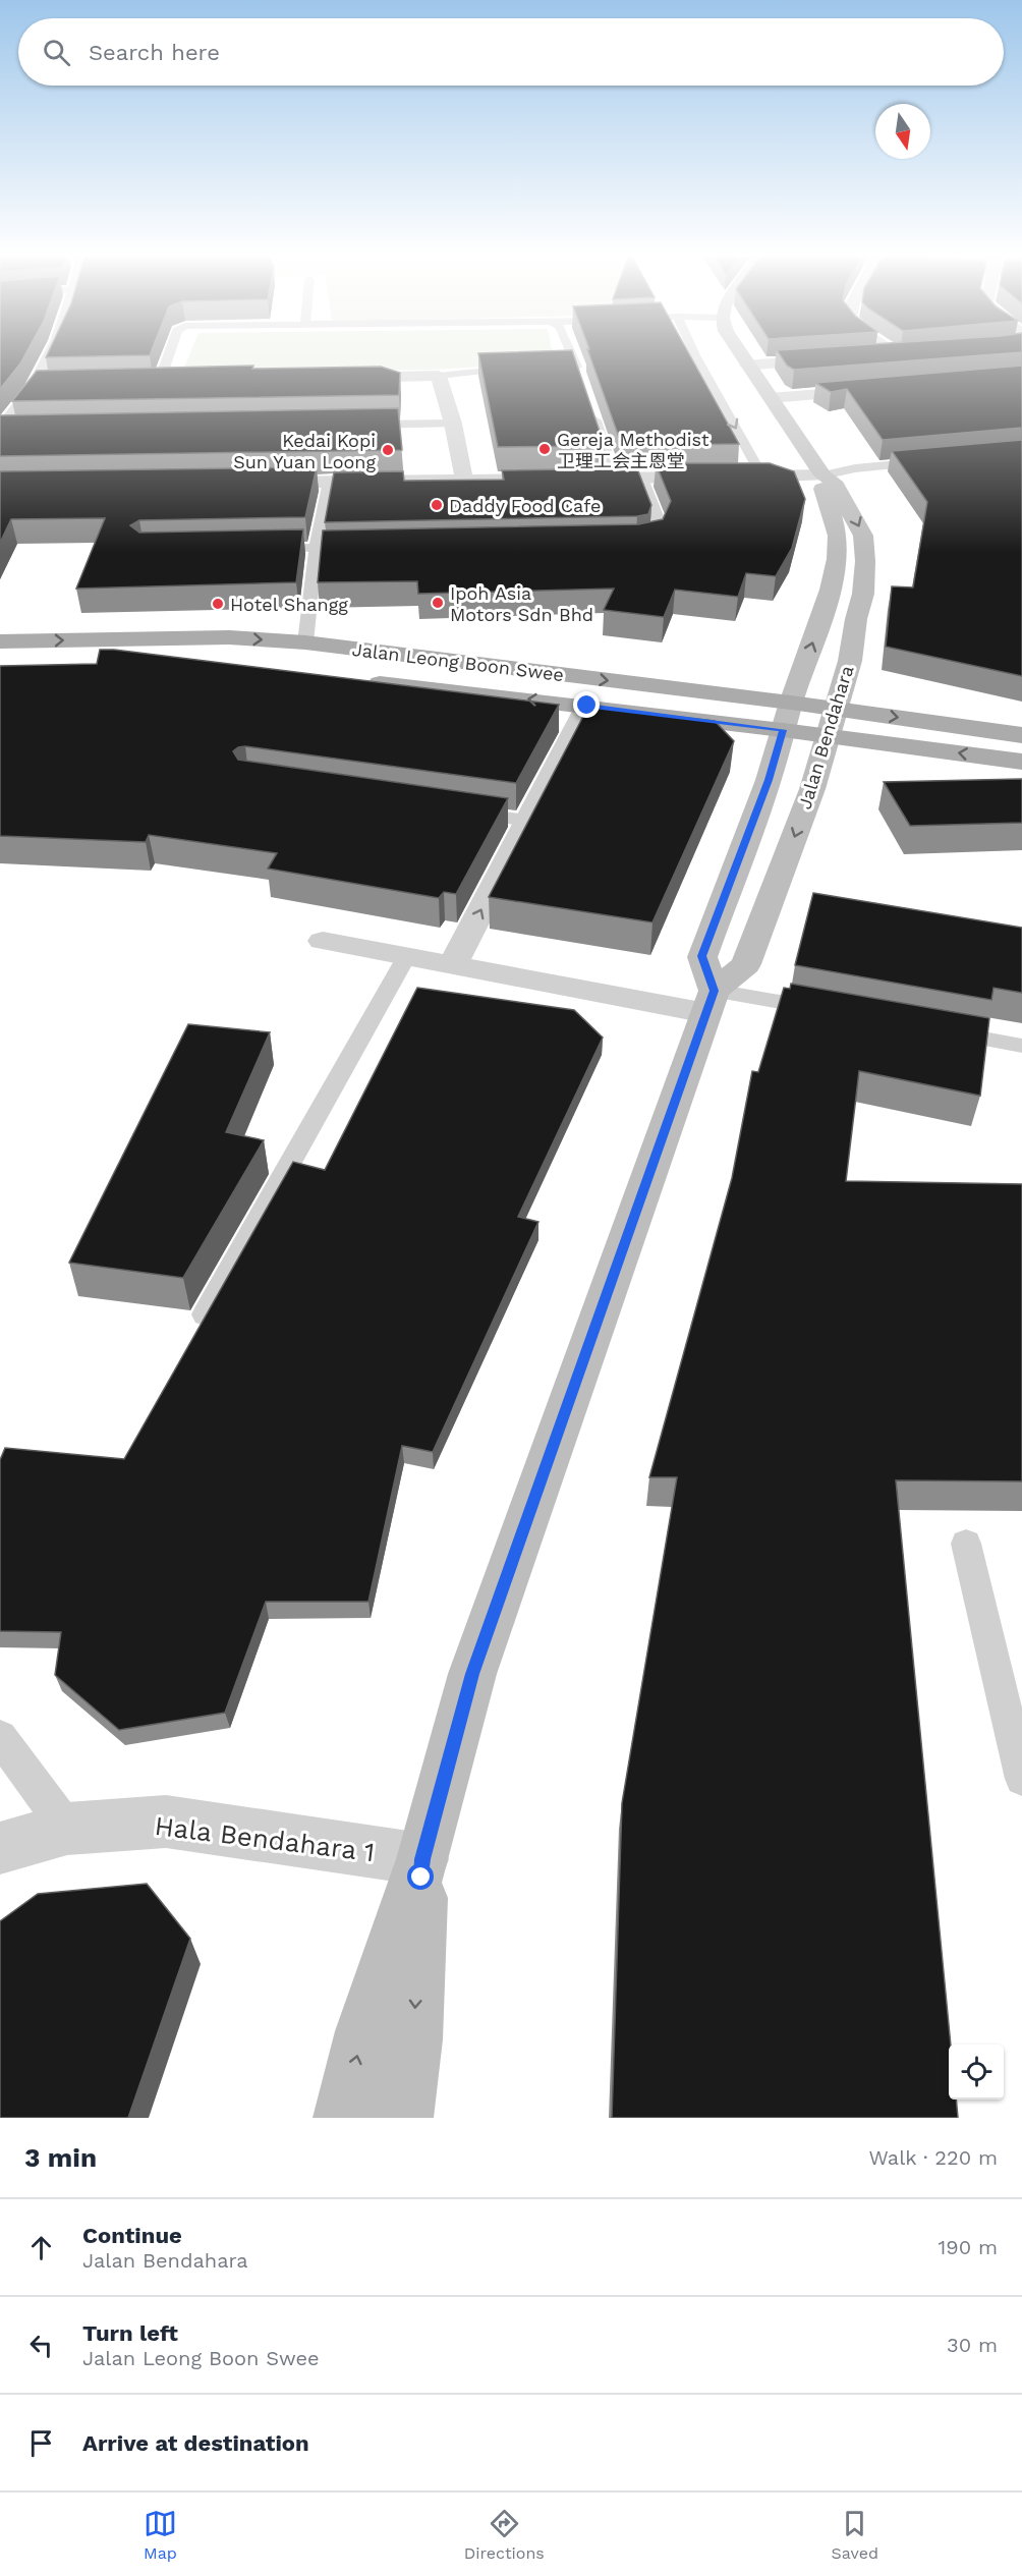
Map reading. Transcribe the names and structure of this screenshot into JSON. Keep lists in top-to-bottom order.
{
  "streets": {
    "main road": ["Jalan Leong Boon Swee", "Jalan Bendahara"],
    "street": ["Hala Bendahara 1"]
  },
  "crossings": [
    ["Jalan Leong Boon Swee", "Jalan Bendahara"]
  ],
  "places": [
    "Gereja Methodist 卫理工会主恩堂",
    "Kedai Kopi Sun Yuan Loong",
    "Daddy Food Cafe",
    "Ipoh Asia Motors Sdn Bhd",
    "Hotel Shangg"
  ],
  "north": "bottom",
  "page": {
    "search": "Search here",
    "heading": ["3 min", "Walk · 220 m"],
    "list": [
      ["Continue", "Jalan Bendahara", "190 m"],
      ["Turn left", "Jalan Leong Boon Swee", "30 m"],
      "Arrive at destination"
    ],
    "nav": ["Map", "Directions", "Saved"]
  }
}
